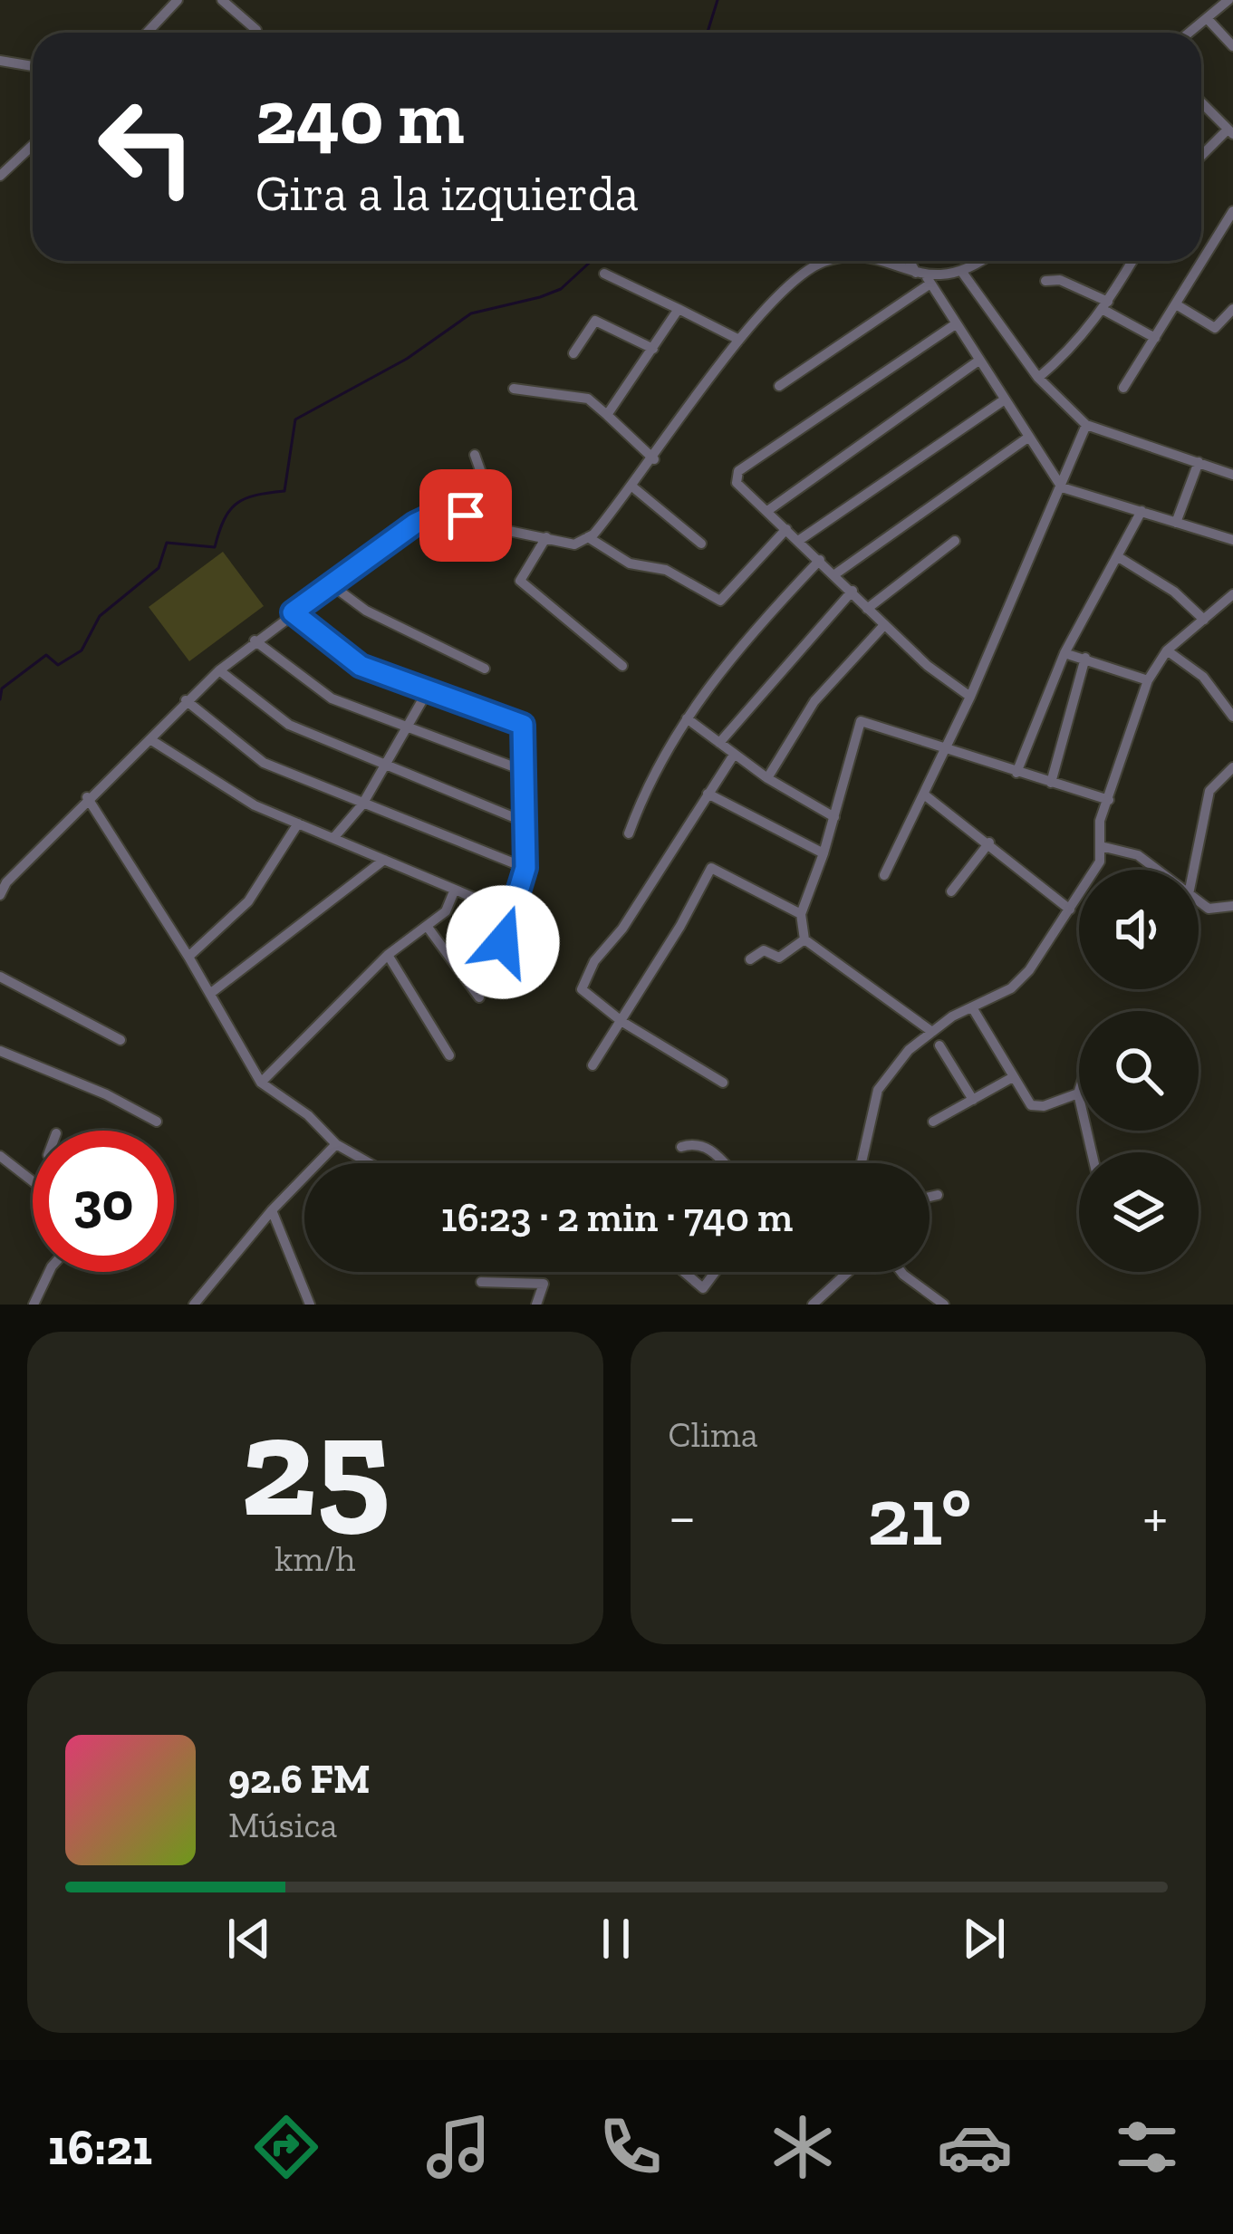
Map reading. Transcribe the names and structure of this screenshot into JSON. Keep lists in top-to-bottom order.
{
  "page": {
    "turn": ["240 m", "Gira a la izquierda"],
    "limit": "30",
    "trip": "16:23 · 2 min · 740 m",
    "tile": [
      ["25", "km/h"],
      "Clima"
    ],
    "heat": ["−", "21°", "+"],
    "song": ["92.6 FM", "Música"],
    "tabs": "16:21"
  }
}
